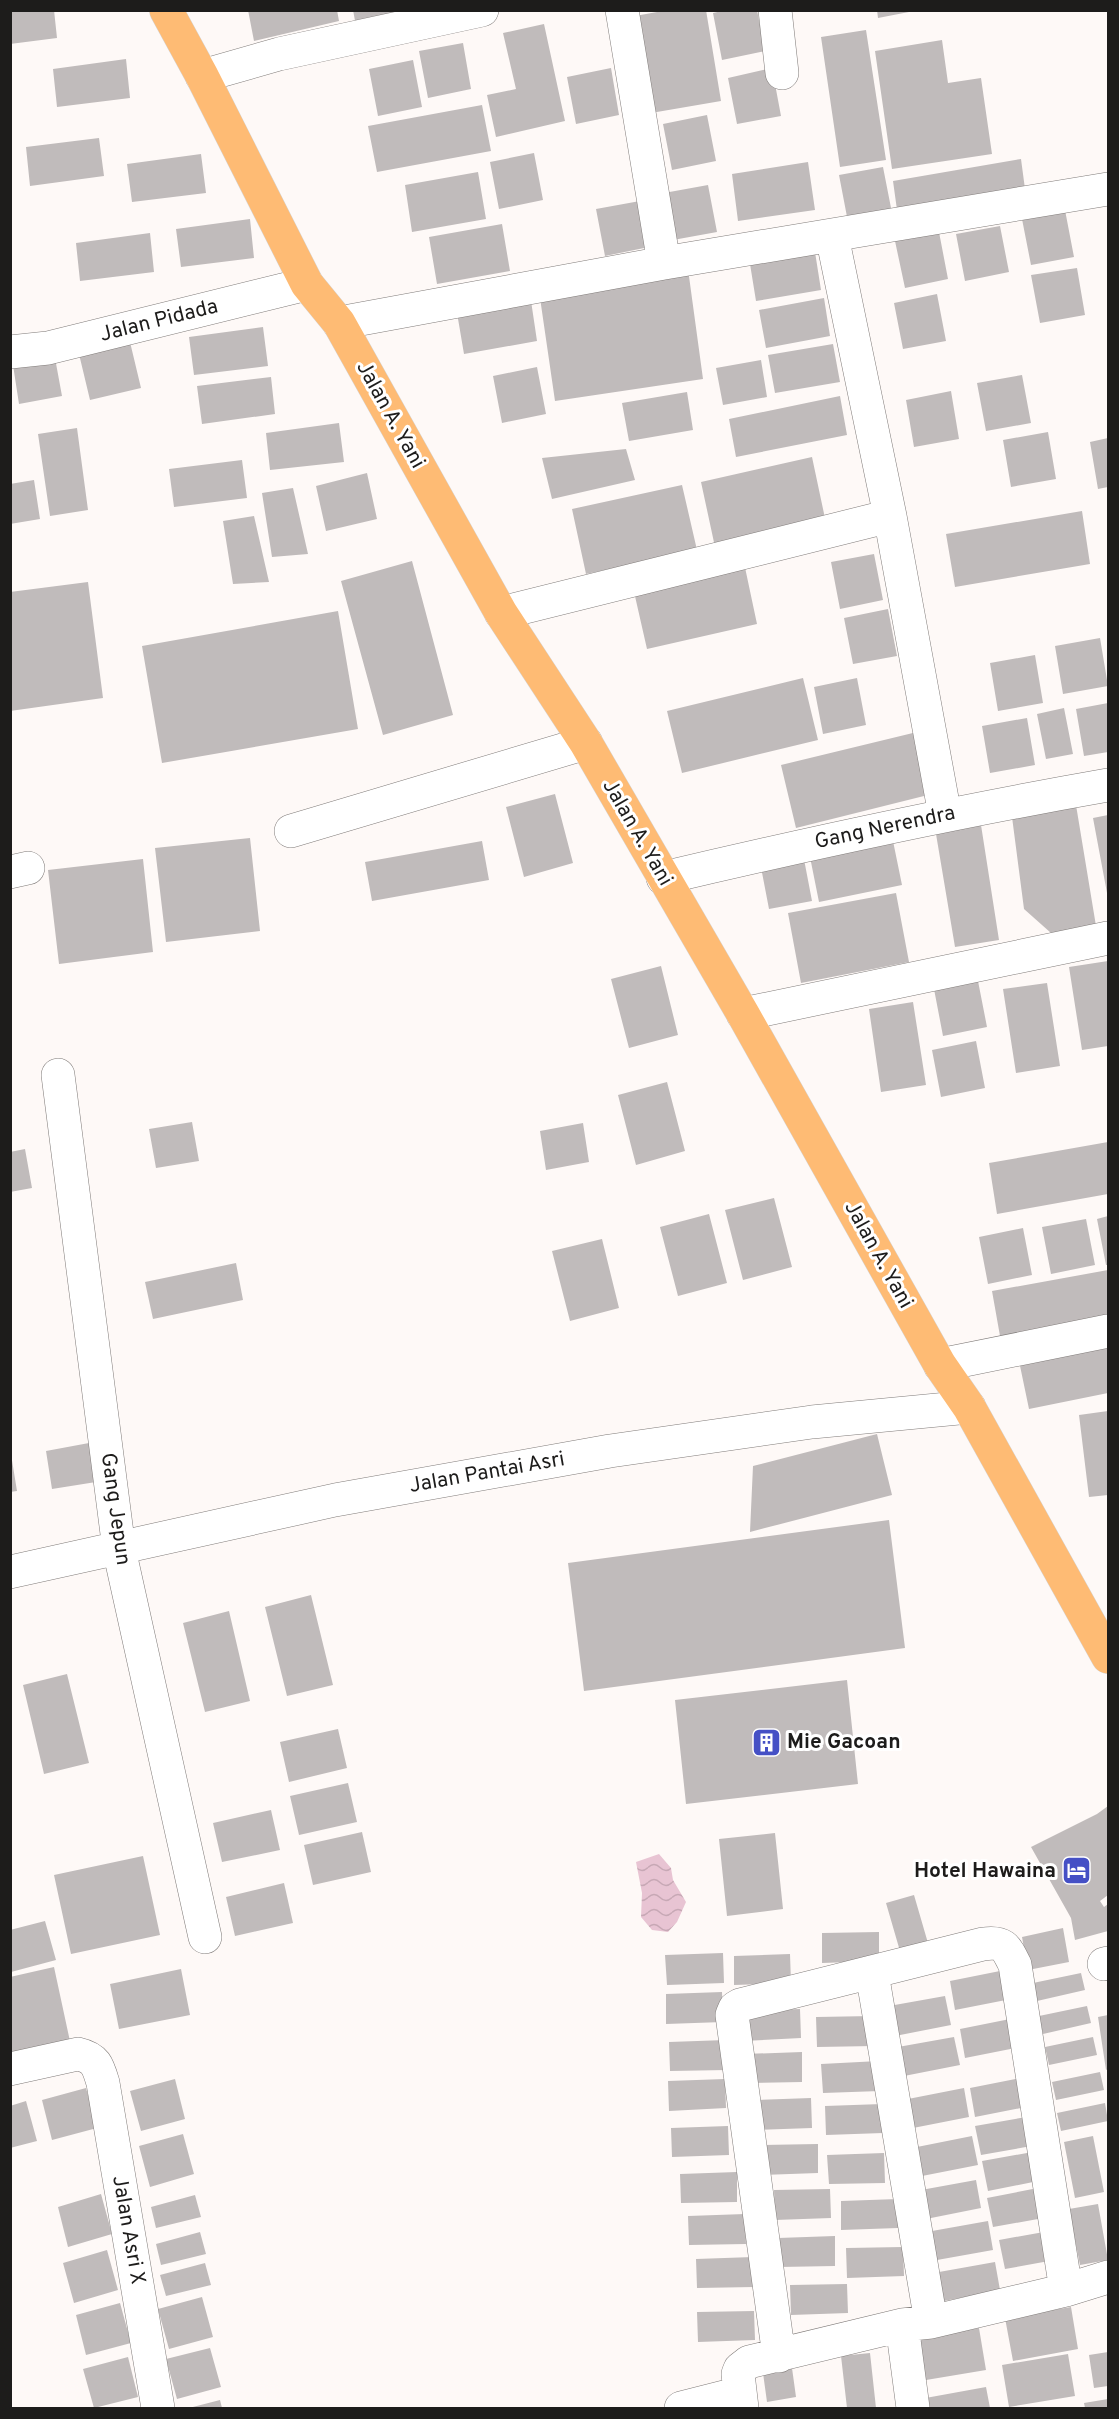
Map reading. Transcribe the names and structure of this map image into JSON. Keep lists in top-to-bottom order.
{
  "streets": {
    "highway": ["Jalan A. Yani"],
    "street": [
      "Jalan Pidada",
      "Gang Nerendra",
      "Jalan Pantai Asri",
      "Gang Jepun",
      "Jalan Asri X"
    ]
  },
  "crossings": [
    ["Jalan Pidada", "Jalan A. Yani"],
    ["Jalan A. Yani", "Gang Nerendra"],
    ["Jalan A. Yani", "Jalan Pantai Asri"],
    ["Jalan Pantai Asri", "Gang Jepun"]
  ],
  "places": {
    "building": ["Mie Gacoan"],
    "hotel": ["Hotel Hawaina"]
  }
}
